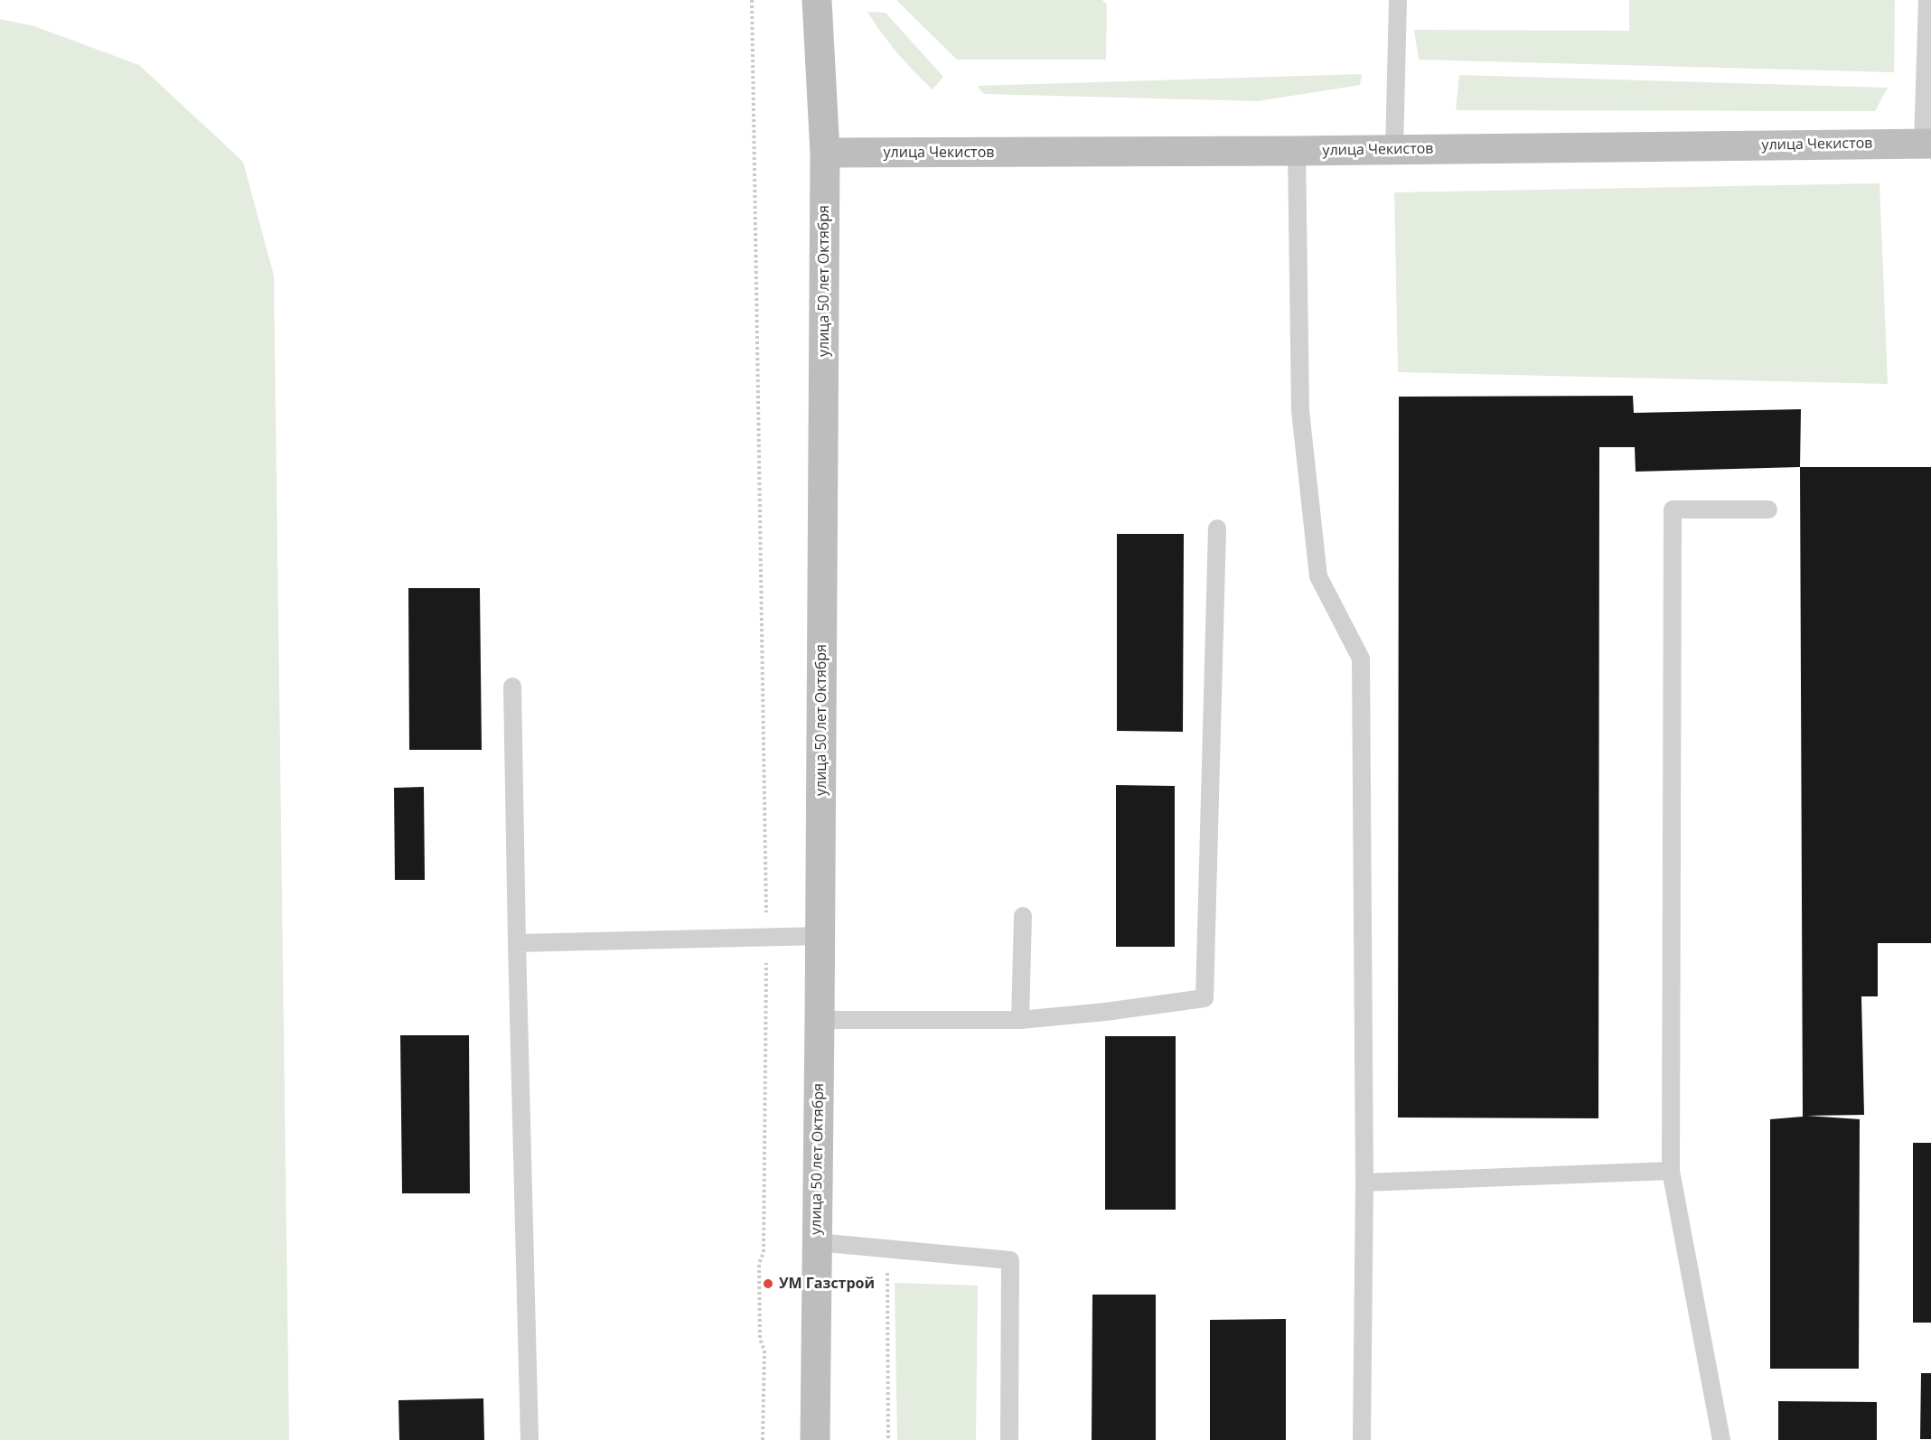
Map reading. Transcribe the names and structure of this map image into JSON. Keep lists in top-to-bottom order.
{
  "streets": {
    "main road": ["улица Чекистов", "улица 50 лет Октября"]
  },
  "crossings": [
    ["улица Чекистов", "улица 50 лет Октября"]
  ],
  "places": ["УМ Газстрой"]
}
